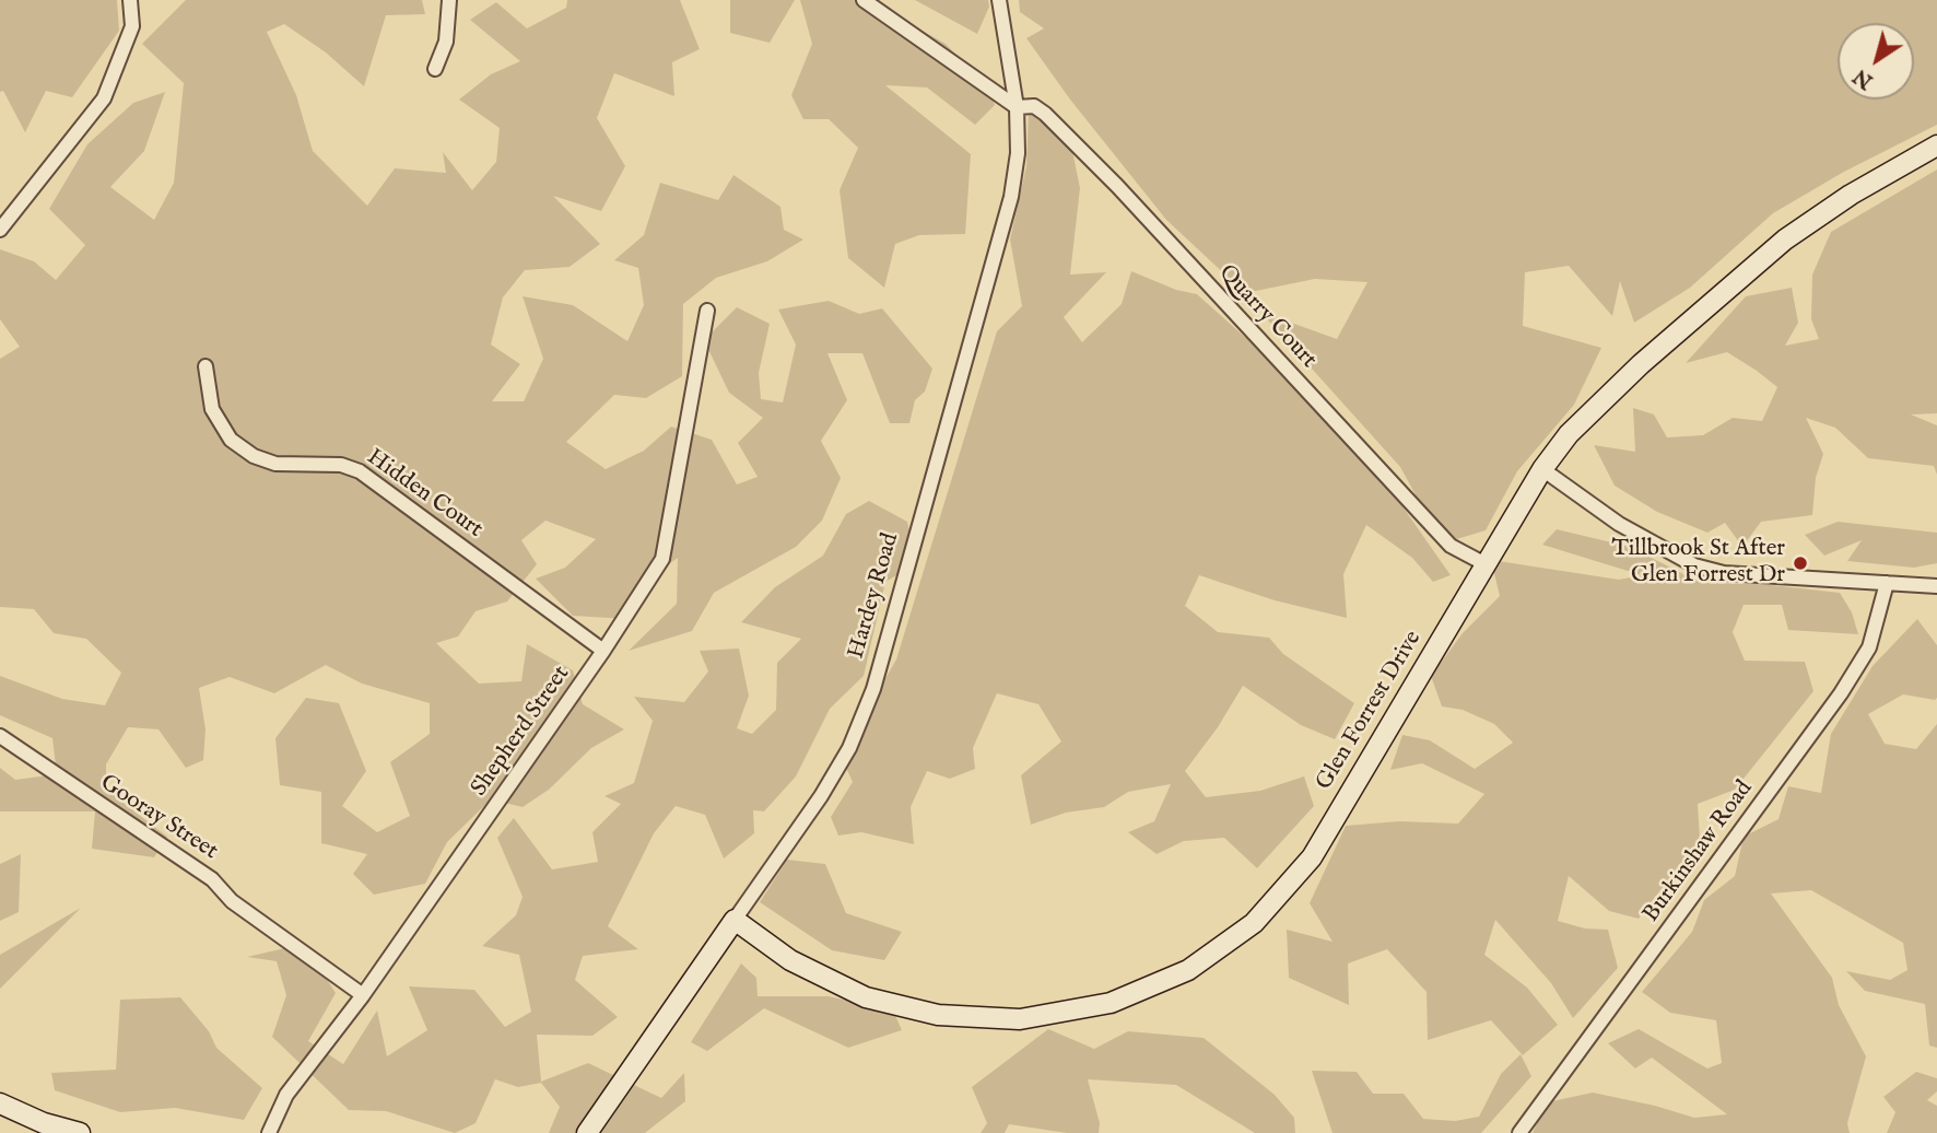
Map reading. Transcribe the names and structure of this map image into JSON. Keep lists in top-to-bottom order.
{
  "streets": {
    "street": [
      "Quarry Court",
      "Hidden Court",
      "Hardey Road",
      "Glen Forrest Drive",
      "Shepherd Street",
      "Gooray Street",
      "Burkinshaw Road"
    ]
  },
  "crossings": [
    ["Quarry Court", "Hardey Road"],
    ["Quarry Court", "Glen Forrest Drive"],
    ["Hidden Court", "Shepherd Street"],
    ["Hardey Road", "Glen Forrest Drive"],
    ["Shepherd Street", "Gooray Street"]
  ],
  "places": ["Tillbrook St After Glen Forrest Dr"],
  "north": "bottom left"
}
